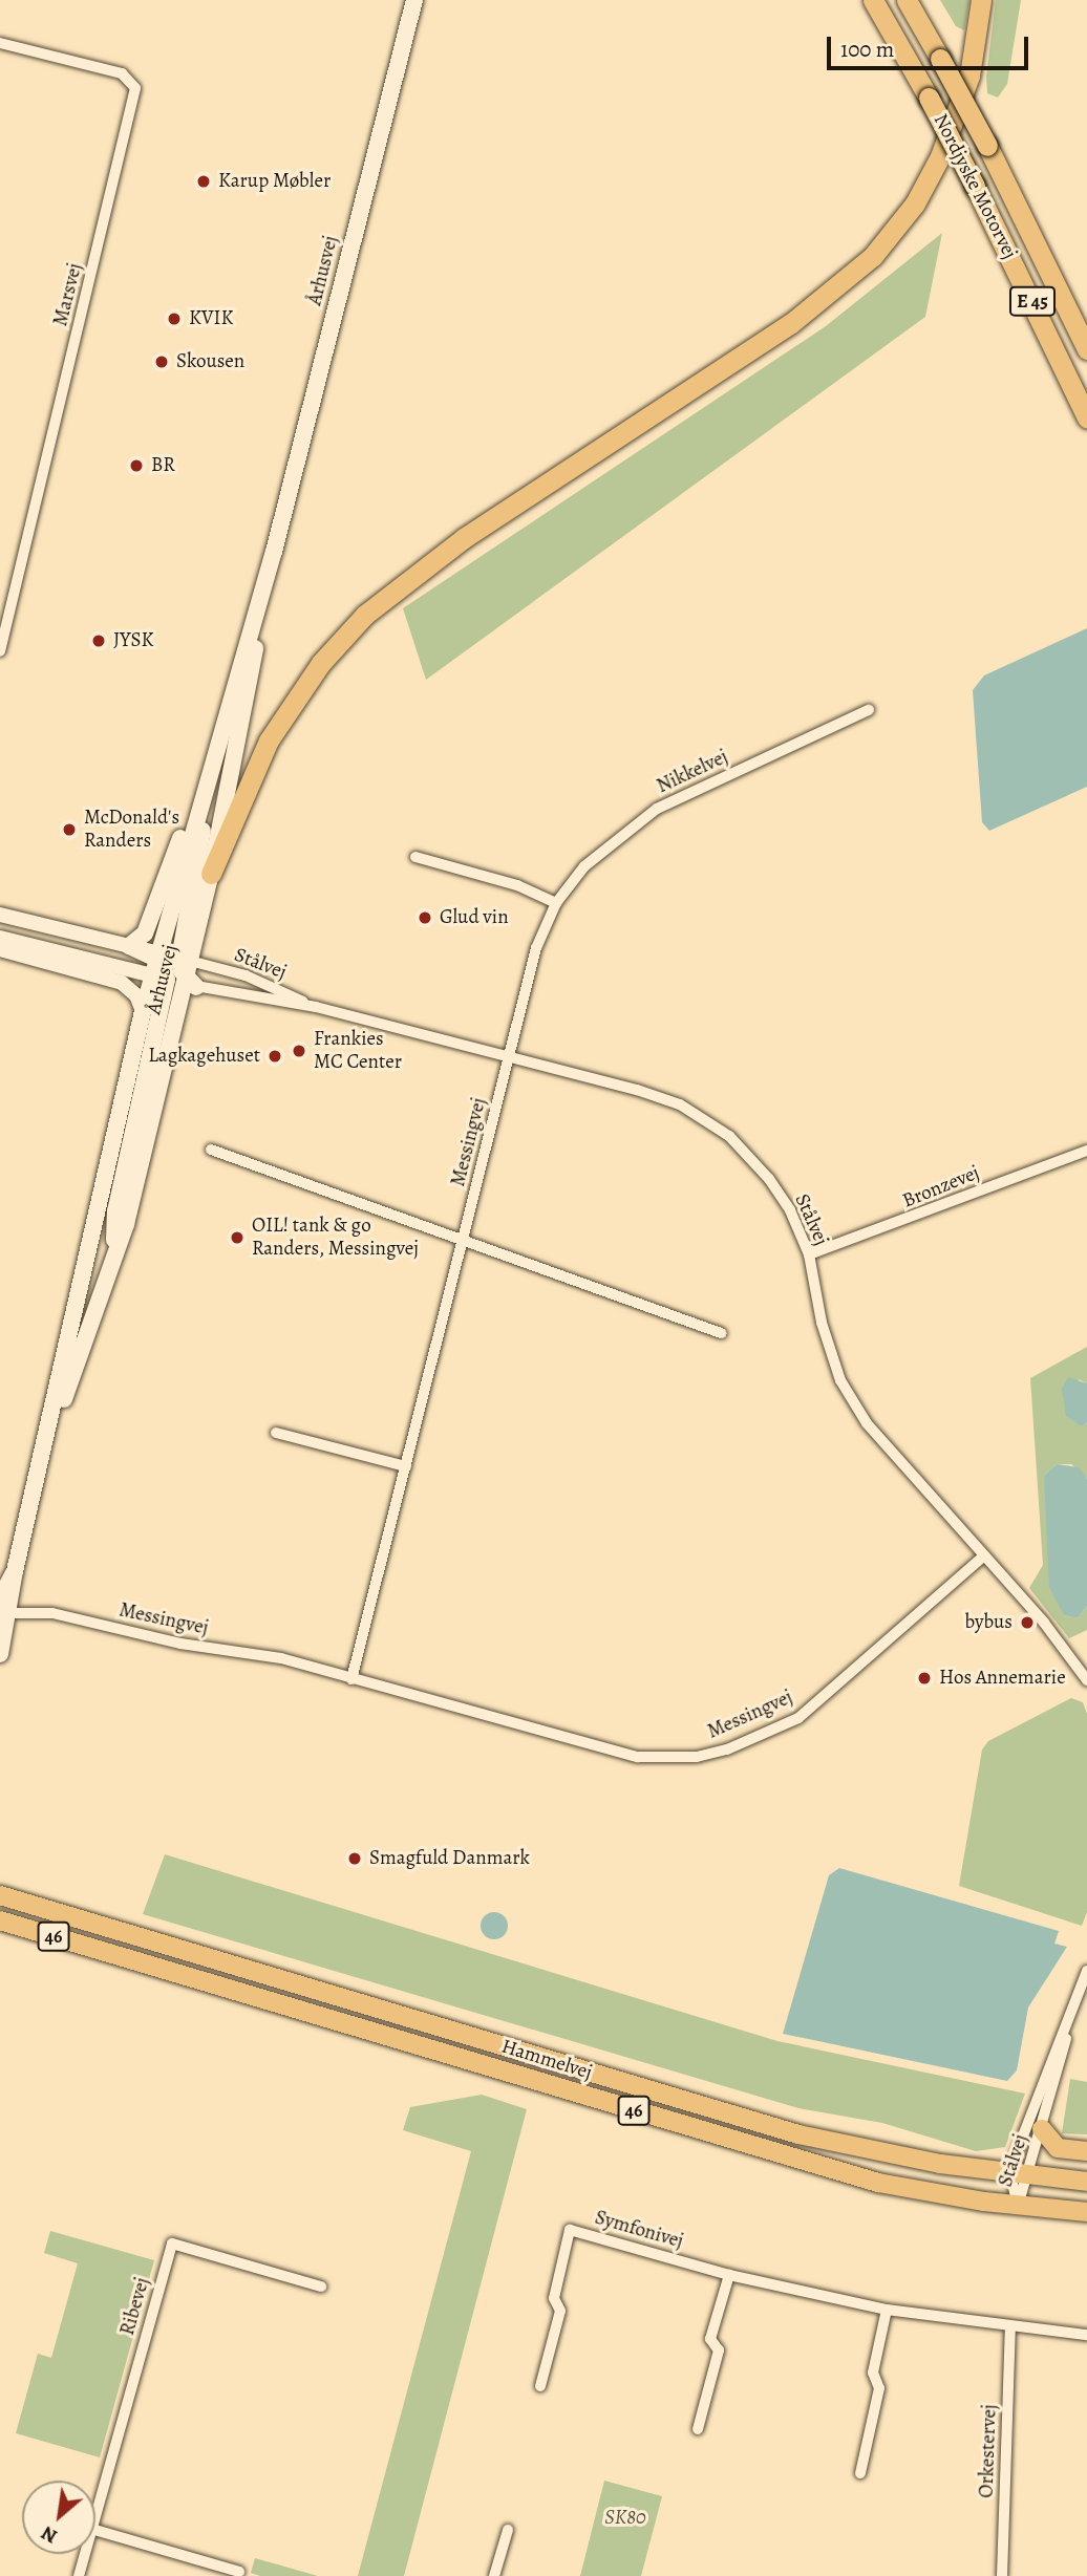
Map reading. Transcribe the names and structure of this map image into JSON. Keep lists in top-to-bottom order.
{
  "streets": {
    "highway": ["Nordjyske Motorvej", "E 45"],
    "main road": ["Århusvej", "46", "Hammelvej"],
    "street": [
      "Marsvej",
      "Nikkelvej",
      "Stålvej",
      "Messingvej",
      "Bronzevej",
      "Symfonivej",
      "Ribevej",
      "Orkestervej"
    ]
  },
  "crossings": [
    ["Århusvej", "Stålvej"],
    ["Århusvej", "Messingvej"],
    ["Nikkelvej", "Stålvej"],
    ["Nikkelvej", "Messingvej"],
    ["Stålvej", "Messingvej"],
    ["Stålvej", "Bronzevej"],
    ["Stålvej", "Hammelvej"],
    ["Symfonivej", "Orkestervej"]
  ],
  "parks": ["SK80"],
  "places": [
    "Karup Møbler",
    "KVIK",
    "Skousen",
    "BR",
    "JYSK",
    "McDonald's Randers",
    "Glud vin",
    "Frankies MC Center",
    "Lagkagehuset",
    "OIL! tank & go Randers, Messingvej",
    "bybus",
    "Hos Annemarie",
    "Smagfuld Danmark"
  ],
  "scale_bar": "100 m",
  "north": "bottom left"
}
